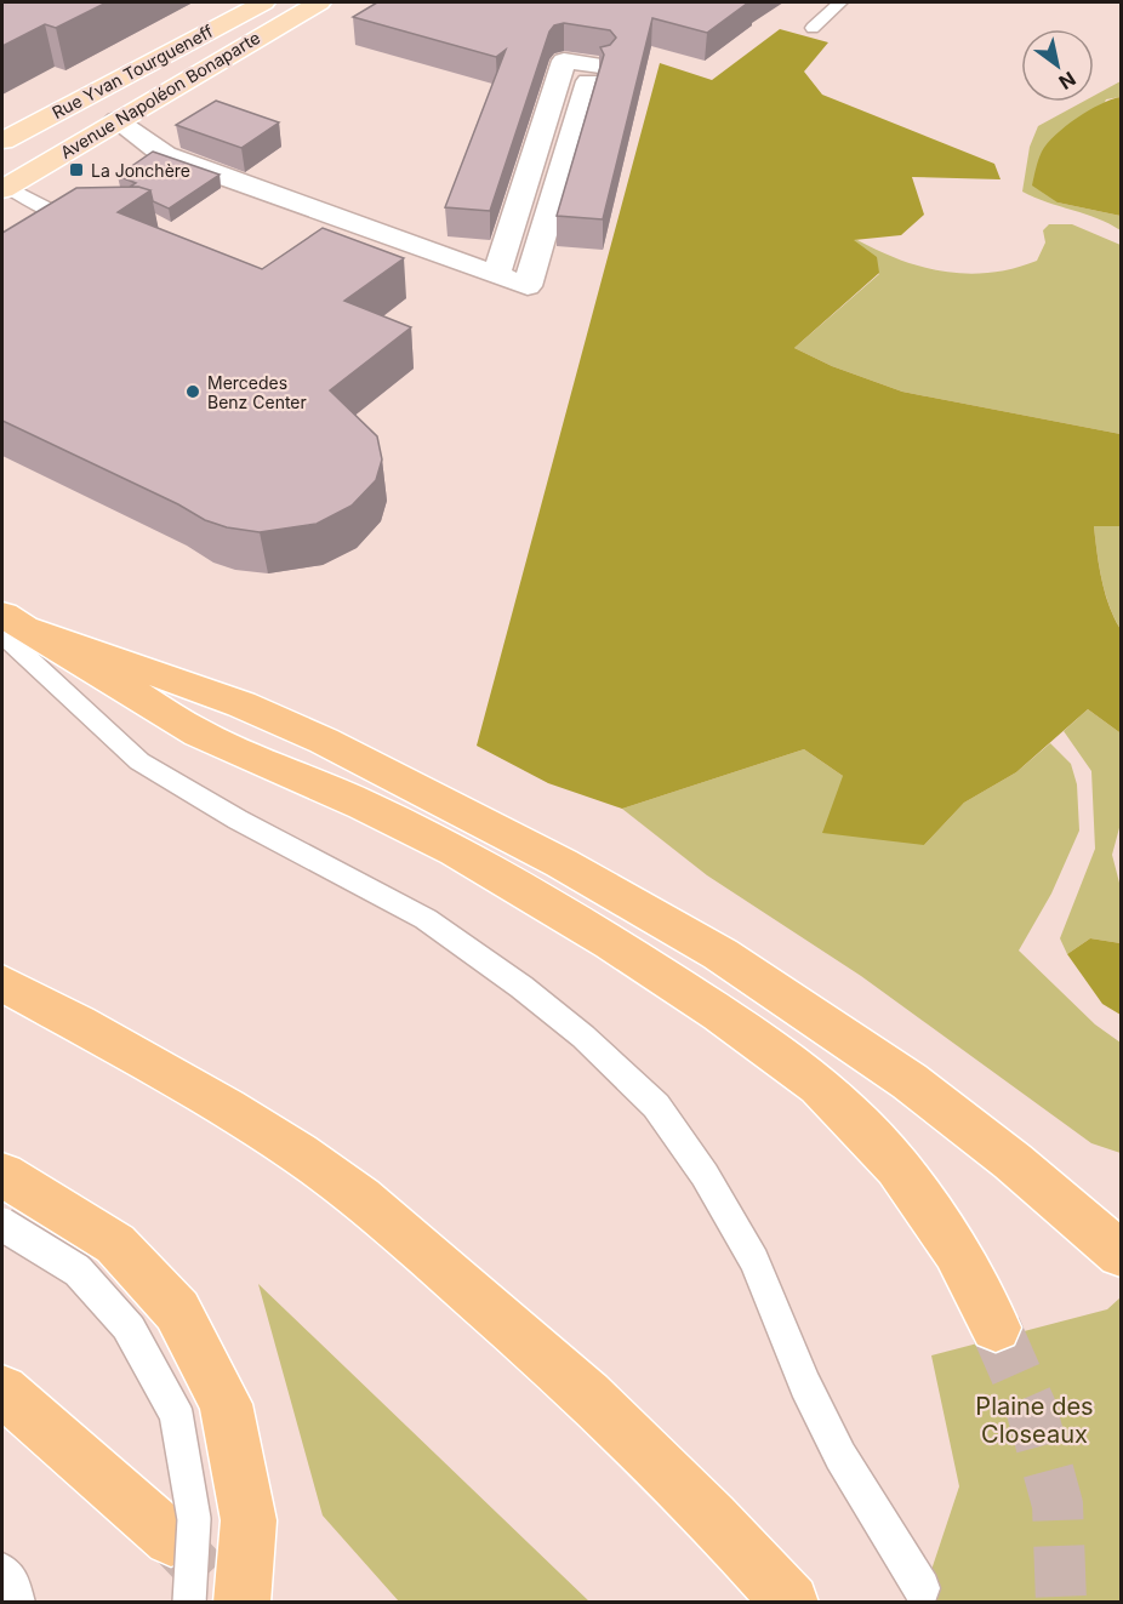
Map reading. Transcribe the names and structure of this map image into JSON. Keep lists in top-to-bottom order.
{
  "streets": {
    "main road": ["Rue Yvan Tourgueneff", "Avenue Napoléon Bonaparte"]
  },
  "parks": ["Plaine des Closeaux"],
  "places": {
    "transit": ["La Jonchère"],
    "other": ["Mercedes Benz Center"]
  },
  "north": "bottom right"
}
